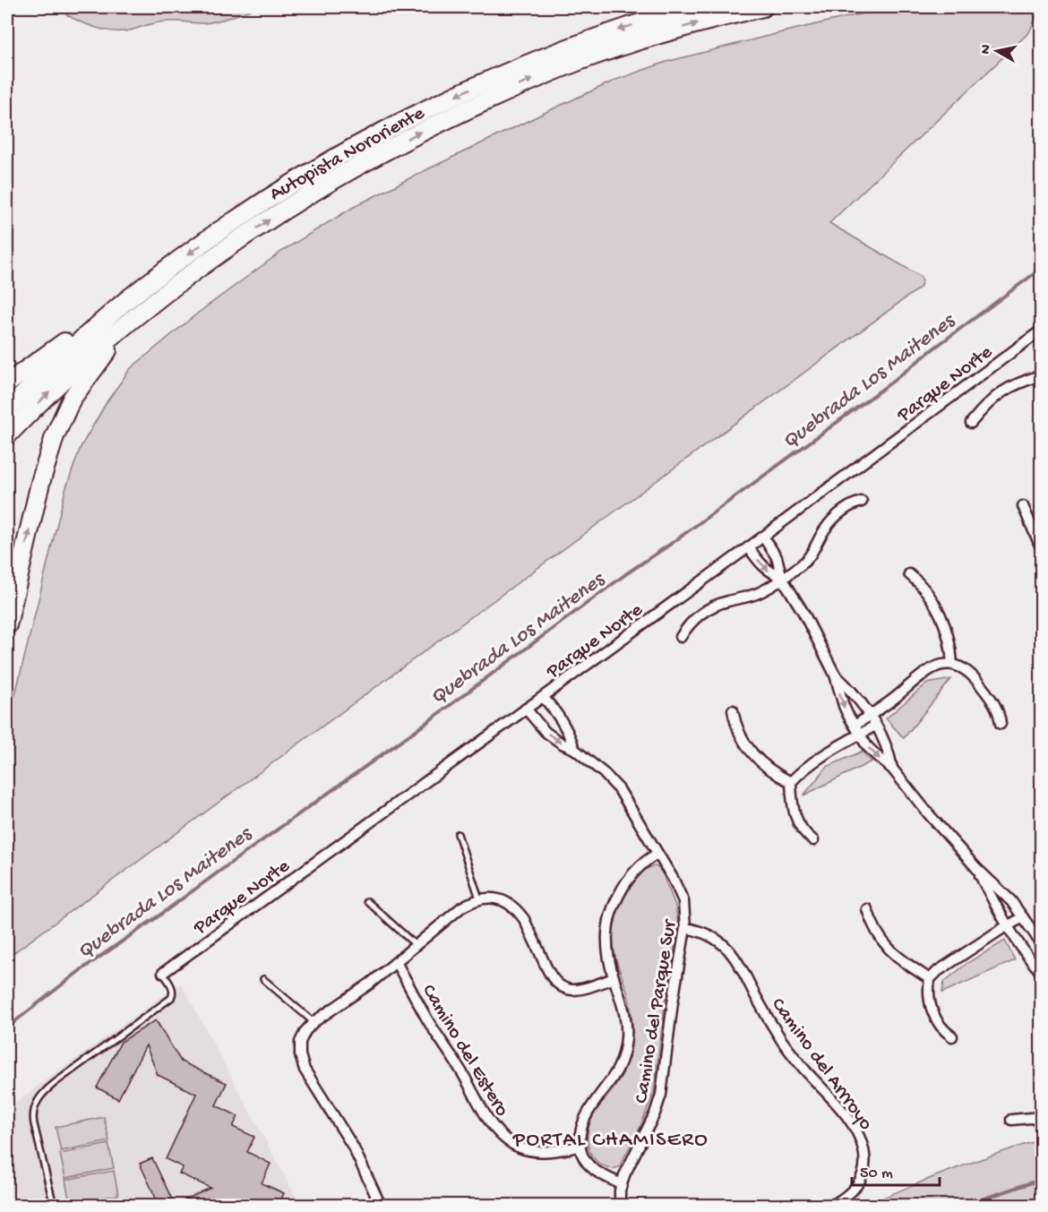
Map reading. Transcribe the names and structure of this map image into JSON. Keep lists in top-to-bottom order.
{
  "streets": {
    "highway": ["Autopista Nororiente"],
    "street": [
      "Parque Norte",
      "Camino del Parque Sur",
      "Camino del Estero",
      "Camino del Arrroyo"
    ]
  },
  "crossings": [
    ["Parque Norte", "Camino del Parque Sur"],
    ["Camino del Parque Sur", "Camino del Arrroyo"]
  ],
  "districts": ["PORTAL CHAMISERO"],
  "water": ["Quebrada Los Maitenes"],
  "scale_bar": "50 m",
  "north": "left"
}
